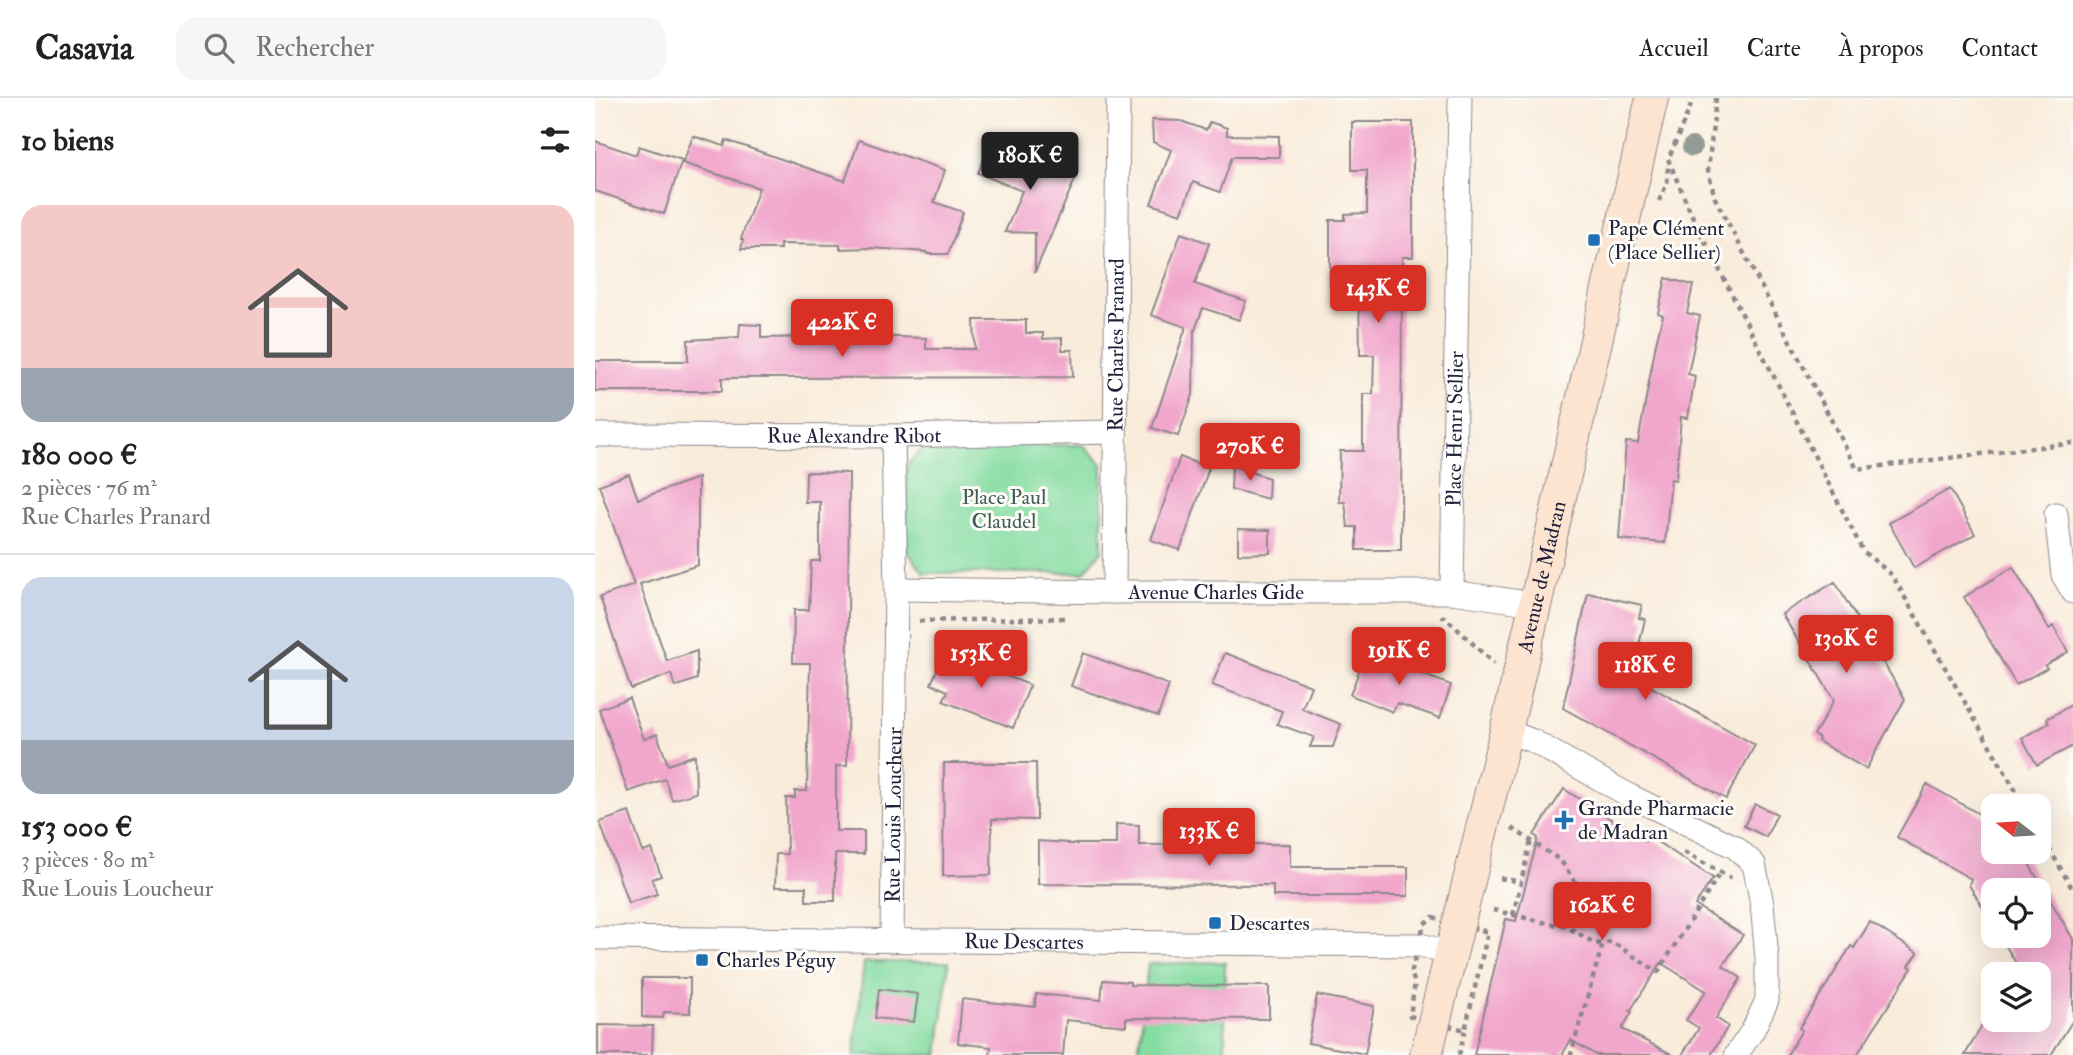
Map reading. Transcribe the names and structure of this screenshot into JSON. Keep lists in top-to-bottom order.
{
  "streets": {
    "main road": ["Avenue de Madran"],
    "street": [
      "Rue Charles Pranard",
      "Place Henri Sellier",
      "Rue Alexandre Ribot",
      "Avenue Charles Gide",
      "Rue Louis Loucheur",
      "Rue Descartes"
    ]
  },
  "crossings": [
    ["Rue Charles Pranard", "Rue Alexandre Ribot"],
    ["Rue Charles Pranard", "Avenue Charles Gide"],
    ["Place Henri Sellier", "Avenue Charles Gide"],
    ["Rue Alexandre Ribot", "Rue Louis Loucheur"],
    ["Avenue de Madran", "Avenue Charles Gide"],
    ["Avenue de Madran", "Rue Descartes"],
    ["Avenue Charles Gide", "Rue Louis Loucheur"],
    ["Rue Louis Loucheur", "Rue Descartes"]
  ],
  "parks": ["Place Paul Claudel"],
  "places": {
    "transit": ["Pape Clément (Place Sellier)", "Descartes", "Charles Péguy"],
    "health": ["Grande Pharmacie de Madran"]
  },
  "north": "left",
  "page": {
    "header": "Casavia",
    "search": "Rechercher",
    "nav": [
      "Accueil",
      "Carte",
      "À propos",
      "Contact"
    ],
    "heading": "10 biens",
    "price": [
      "180K €",
      "143K €",
      "422K €",
      "270K €",
      "130K €",
      "191K €",
      "153K €",
      "118K €",
      "133K €",
      "162K €"
    ],
    "list": [
      {
        "name": "180 000 €",
        "note": "2 pièces · 76 m² · Rue Charles Pranard"
      },
      {
        "name": "153 000 €",
        "note": "3 pièces · 80 m² · Rue Louis Loucheur"
      }
    ]
  }
}
